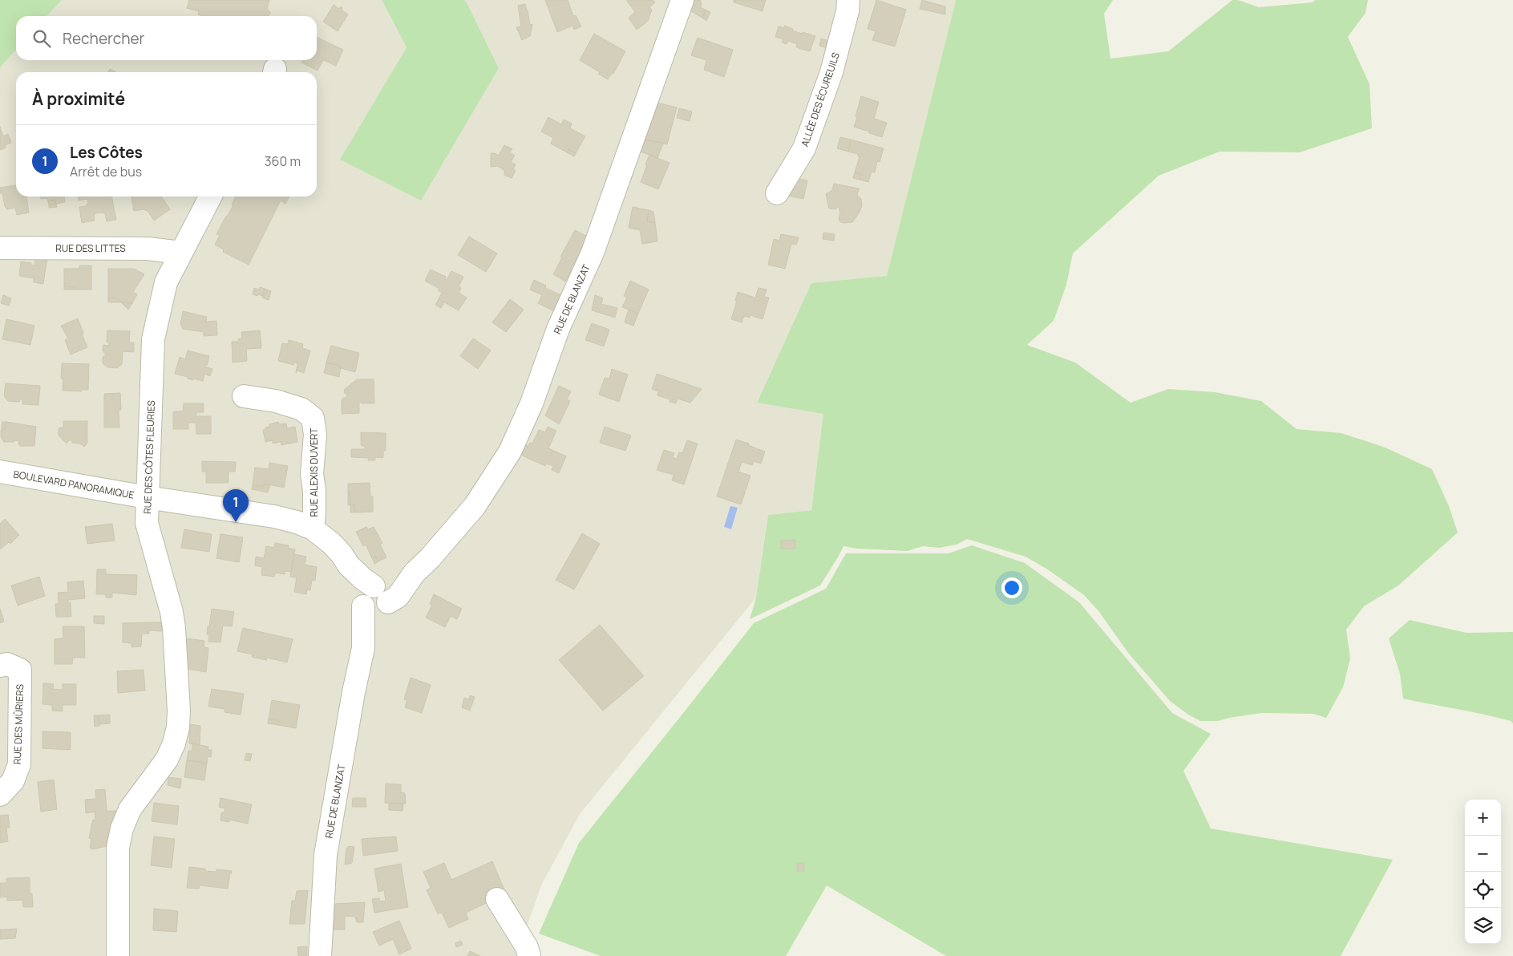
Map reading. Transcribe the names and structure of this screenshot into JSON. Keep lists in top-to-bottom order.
{
  "streets": {
    "street": [
      "ALLÉE DES ÉCUREUILS",
      "RUE DES LITTES",
      "RUE DE BLANZAT",
      "RUE DES CÔTES FLEURIES",
      "RUE ALEXIS DUVERT",
      "BOULEVARD PANORAMIQUE",
      "RUE DES MÛRIERS"
    ]
  },
  "crossings": [
    ["RUE DES LITTES", "RUE DES CÔTES FLEURIES"],
    ["RUE DE BLANZAT", "RUE ALEXIS DUVERT"],
    ["RUE DES CÔTES FLEURIES", "RUE ALEXIS DUVERT"],
    ["RUE DES CÔTES FLEURIES", "BOULEVARD PANORAMIQUE"],
    ["RUE ALEXIS DUVERT", "BOULEVARD PANORAMIQUE"]
  ],
  "page": {
    "search": "Rechercher",
    "heading": "À proximité",
    "list": [
      {
        "mark": "1",
        "name": "Les Côtes",
        "note": "Arrêt de bus",
        "value": "360 m"
      }
    ],
    "pins": "1",
    "map_buttons": ["+", "−"]
  }
}
